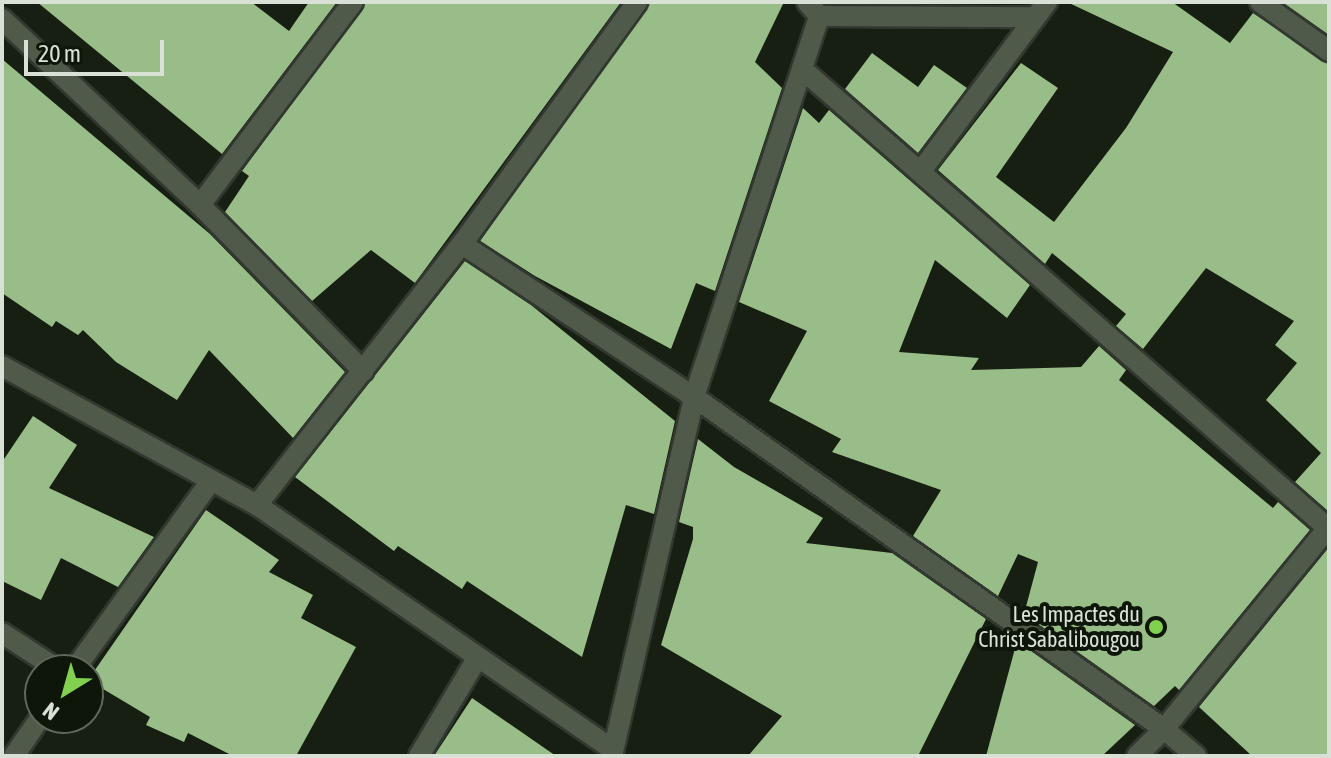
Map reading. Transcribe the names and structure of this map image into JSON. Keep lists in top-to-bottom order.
{
  "places": ["Les Impactes du Christ Sabalibougou"],
  "scale_bar": "20 m",
  "north": "bottom left"
}
